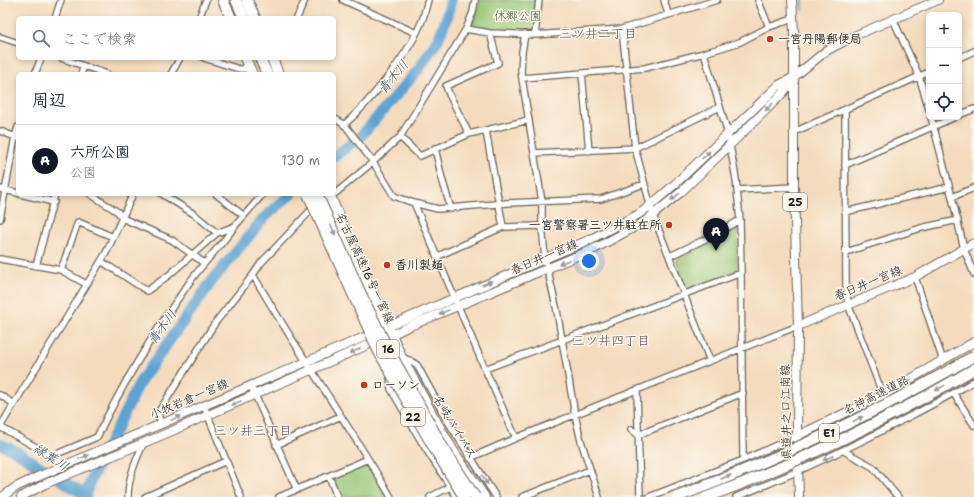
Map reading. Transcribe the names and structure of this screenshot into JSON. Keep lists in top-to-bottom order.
{
  "streets": {
    "highway": [
      "名古屋高速16号一宮線",
      "16",
      "名神高速道路",
      "22",
      "名岐バイパス",
      "E1"
    ],
    "main road": [
      "25",
      "春日井一宮線",
      "小牧岩倉一宮線",
      "県道井之口江南線"
    ]
  },
  "crossings": [
    ["25", "春日井一宮線"],
    ["25", "県道井之口江南線"],
    ["春日井一宮線", "小牧岩倉一宮線"],
    ["春日井一宮線", "県道井之口江南線"],
    ["春日井一宮線", "名岐バイパス"],
    ["名古屋高速16号一宮線", "22"],
    ["小牧岩倉一宮線", "22"],
    ["小牧岩倉一宮線", "名岐バイパス"]
  ],
  "districts": ["三ツ井二丁目", "三ツ井四丁目", "三ツ井三丁目"],
  "water": ["青木川", "縁葉川"],
  "parks": ["休郷公園"],
  "places": [
    "一宮丹陽郵便局",
    "一宮警察署三ツ井駐在所",
    "香川製麺",
    "ローソン"
  ],
  "page": {
    "map_buttons": ["+", "−"],
    "search": "ここで検索",
    "heading": "周辺",
    "list": [
      {
        "mark": "A",
        "name": "六所公園",
        "note": "公園",
        "value": "130 m"
      }
    ],
    "pins": "A"
  }
}
